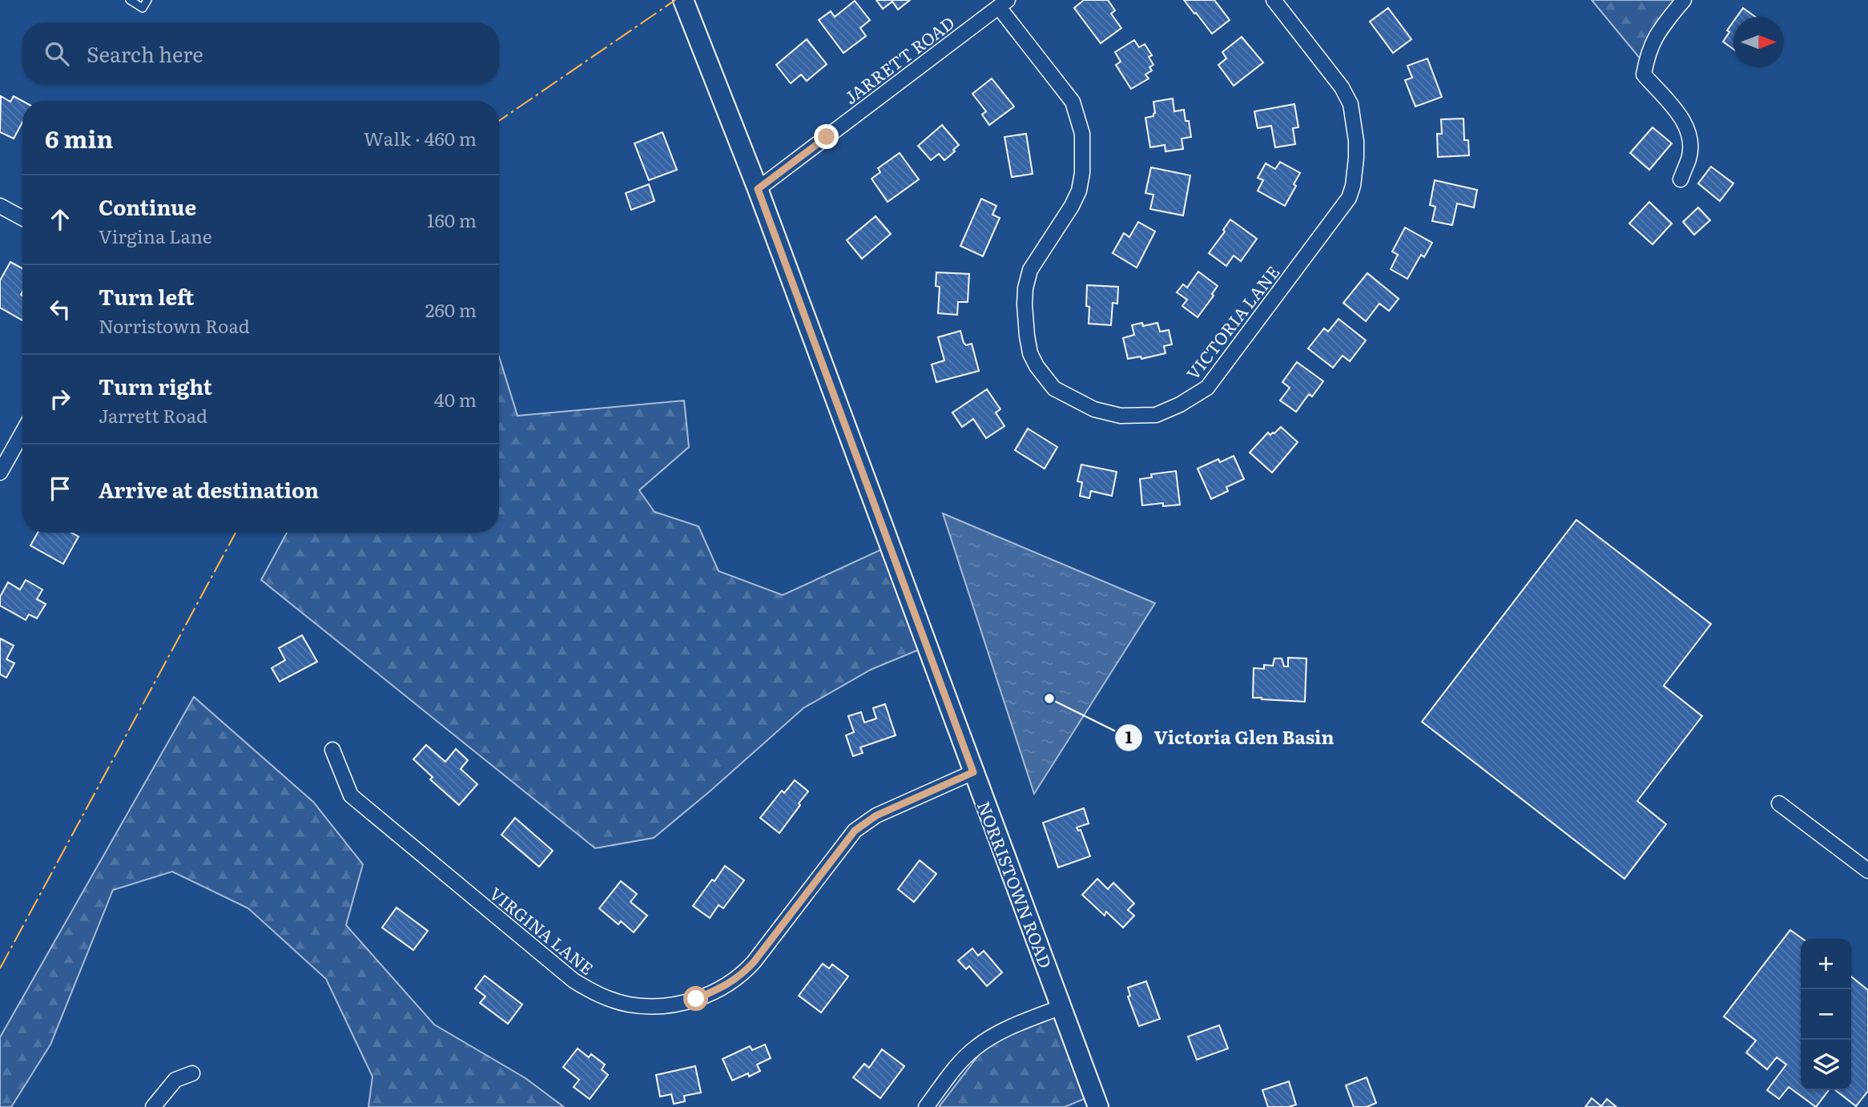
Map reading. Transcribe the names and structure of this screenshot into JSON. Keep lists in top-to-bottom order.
{
  "streets": {
    "main road": ["NORRISTOWN ROAD"],
    "street": ["JARRETT ROAD", "VICTORIA LANE", "VIRGINA LANE"]
  },
  "crossings": [
    ["JARRETT ROAD", "VICTORIA LANE"],
    ["JARRETT ROAD", "NORRISTOWN ROAD"],
    ["NORRISTOWN ROAD", "VIRGINA LANE"]
  ],
  "places": ["Victoria Glen Basin"],
  "north": "right",
  "page": {
    "search": "Search here",
    "heading": ["6 min", "Walk · 460 m"],
    "list": [
      ["Continue", "Virgina Lane", "160 m"],
      ["Turn left", "Norristown Road", "260 m"],
      ["Turn right", "Jarrett Road", "40 m"],
      "Arrive at destination"
    ],
    "map_buttons": ["+", "−"]
  }
}
